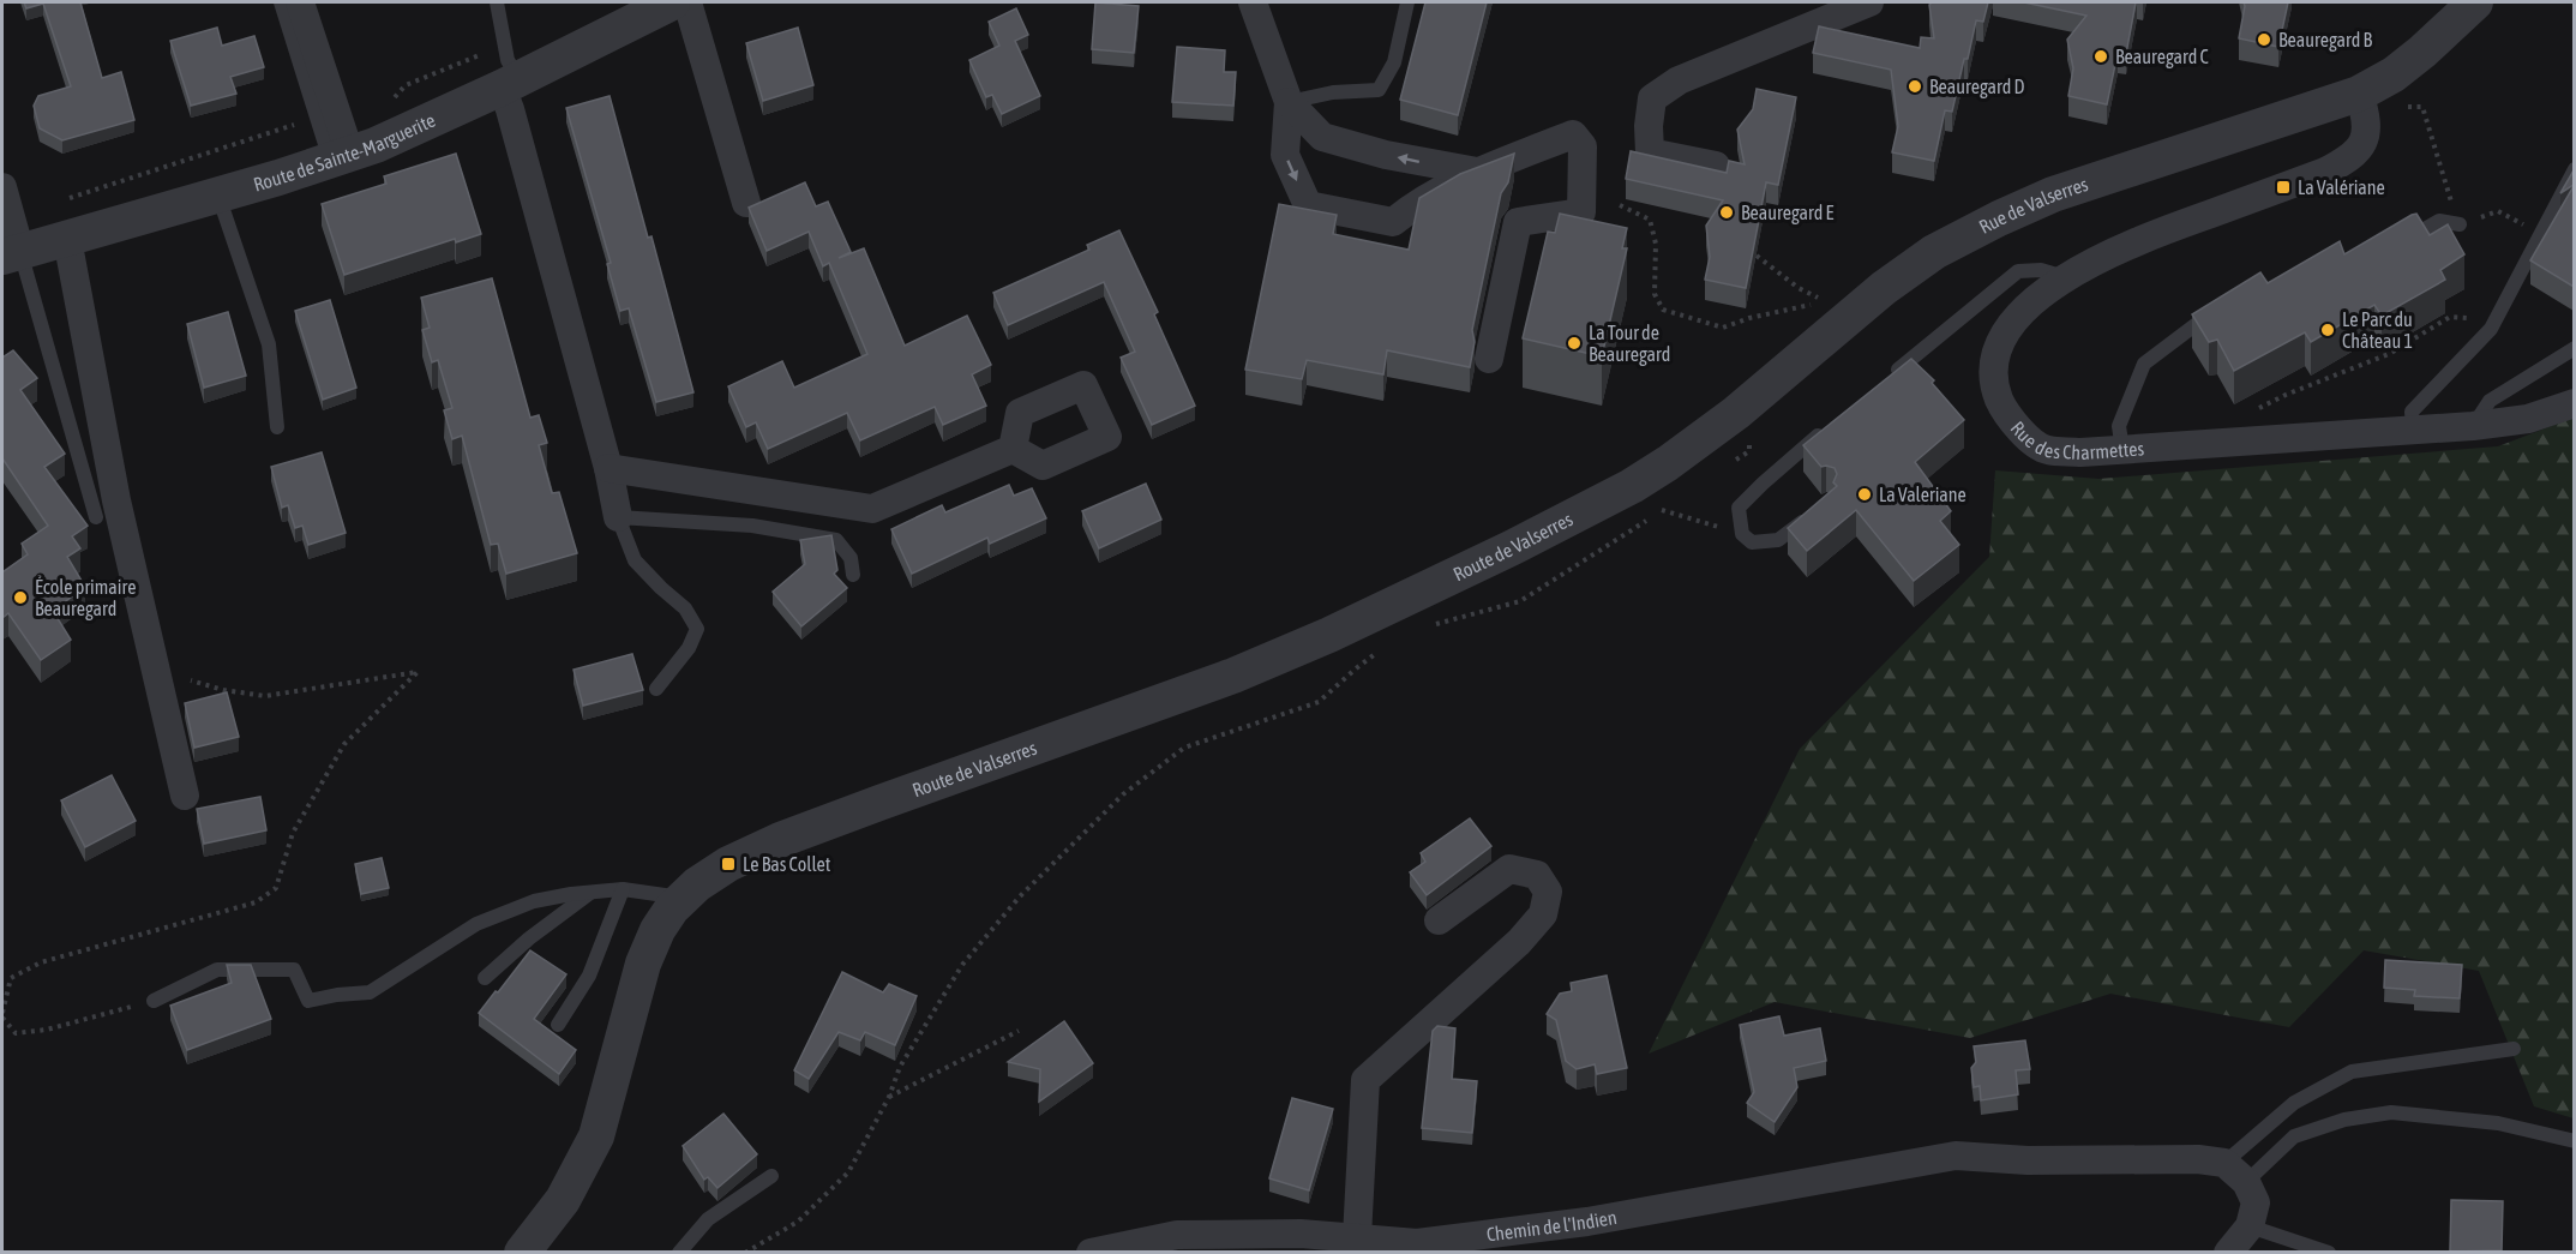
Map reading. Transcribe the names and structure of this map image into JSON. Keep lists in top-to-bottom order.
{
  "streets": {
    "street": [
      "Route de Sainte-Marguerite",
      "Rue de Valserres",
      "Rue des Charmettes",
      "Route de Valserres",
      "Chemin de l'Indien"
    ]
  },
  "crossings": [
    ["Rue de Valserres", "Rue des Charmettes"],
    ["Rue de Valserres", "Route de Valserres"]
  ],
  "places": {
    "other": [
      "Beauregard B",
      "Beauregard C",
      "Beauregard D",
      "Beauregard E",
      "Le Parc du Château 1",
      "La Tour de Beauregard",
      "La Valeriane",
      "École primaire Beauregard"
    ],
    "transit": ["La Valériane", "Le Bas Collet"]
  }
}
